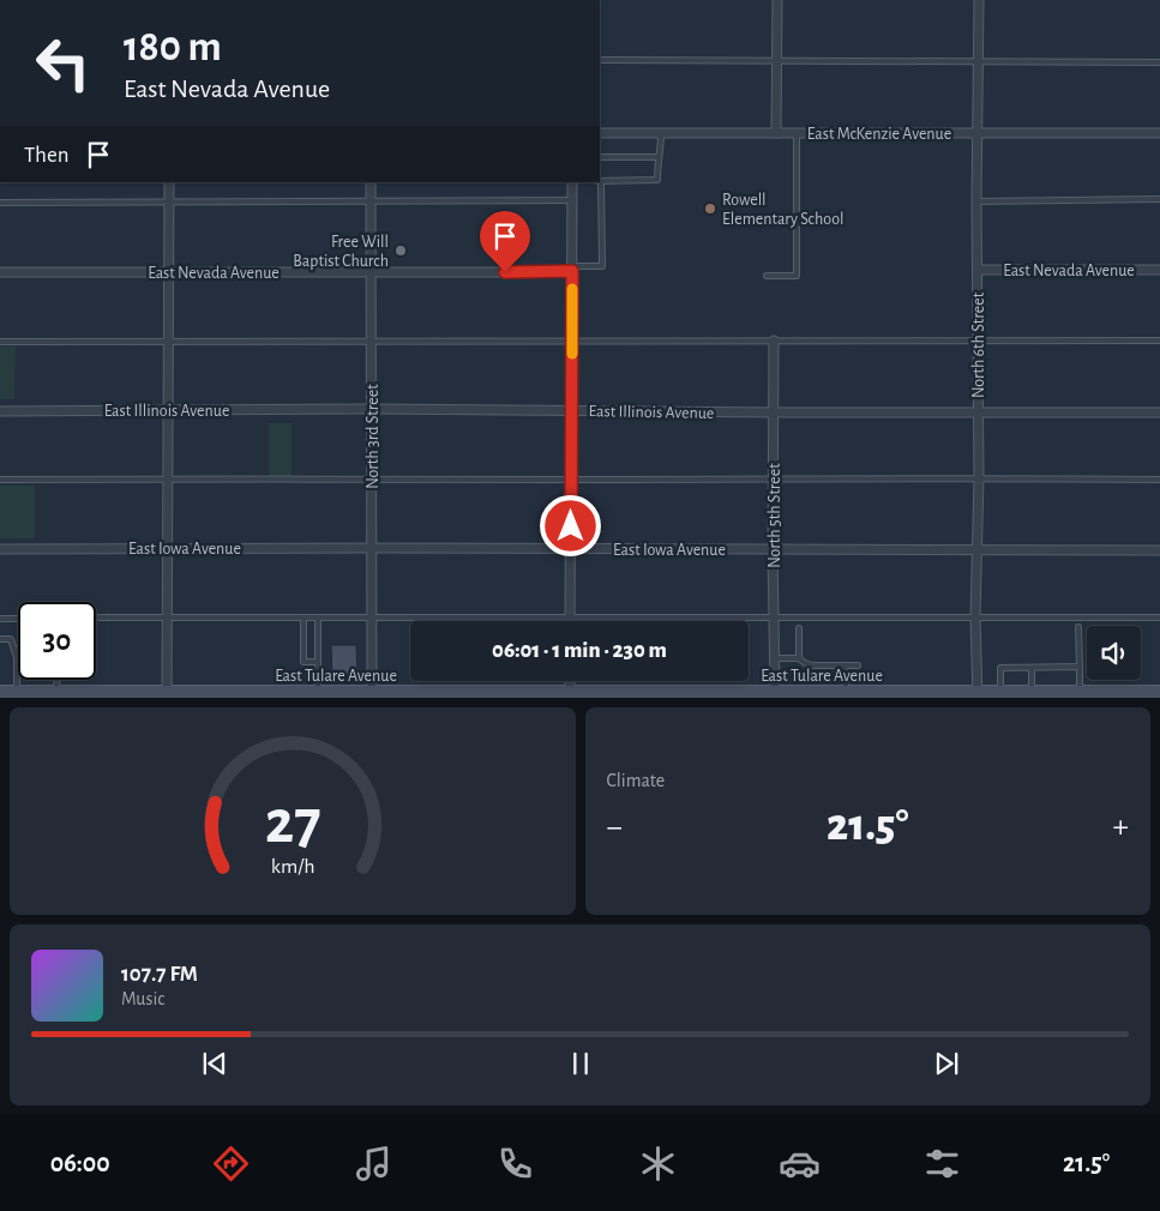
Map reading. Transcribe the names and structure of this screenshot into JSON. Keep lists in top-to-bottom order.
{
  "streets": {
    "main road": ["East Tulare Avenue"],
    "street": [
      "East McKenzie Avenue",
      "East Nevada Avenue",
      "North 6th Street",
      "East Illinois Avenue",
      "North 3rd Street",
      "North 5th Street",
      "East Iowa Avenue"
    ]
  },
  "crossings": [
    ["East McKenzie Avenue", "North 6th Street"],
    ["East Nevada Avenue", "North 6th Street"],
    ["East Nevada Avenue", "North 3rd Street"],
    ["North 6th Street", "East Illinois Avenue"],
    ["North 6th Street", "East Iowa Avenue"],
    ["North 6th Street", "East Tulare Avenue"],
    ["East Illinois Avenue", "North 3rd Street"],
    ["East Illinois Avenue", "North 5th Street"],
    ["North 3rd Street", "East Iowa Avenue"],
    ["North 3rd Street", "East Tulare Avenue"],
    ["North 5th Street", "East Iowa Avenue"],
    ["North 5th Street", "East Tulare Avenue"]
  ],
  "places": ["Rowell Elementary School", "Free Will Baptist Church"],
  "page": {
    "turn": ["180 m", "East Nevada Avenue"],
    "then": "Then",
    "limit": "30",
    "trip": "06:01 · 1 min · 230 m",
    "tile": "Climate",
    "heat": ["−", "21.5°", "+"],
    "song": ["107.7 FM", "Music"],
    "tabs": ["06:00", "21.5°"],
    "gauge": ["27", "km/h"]
  }
}
